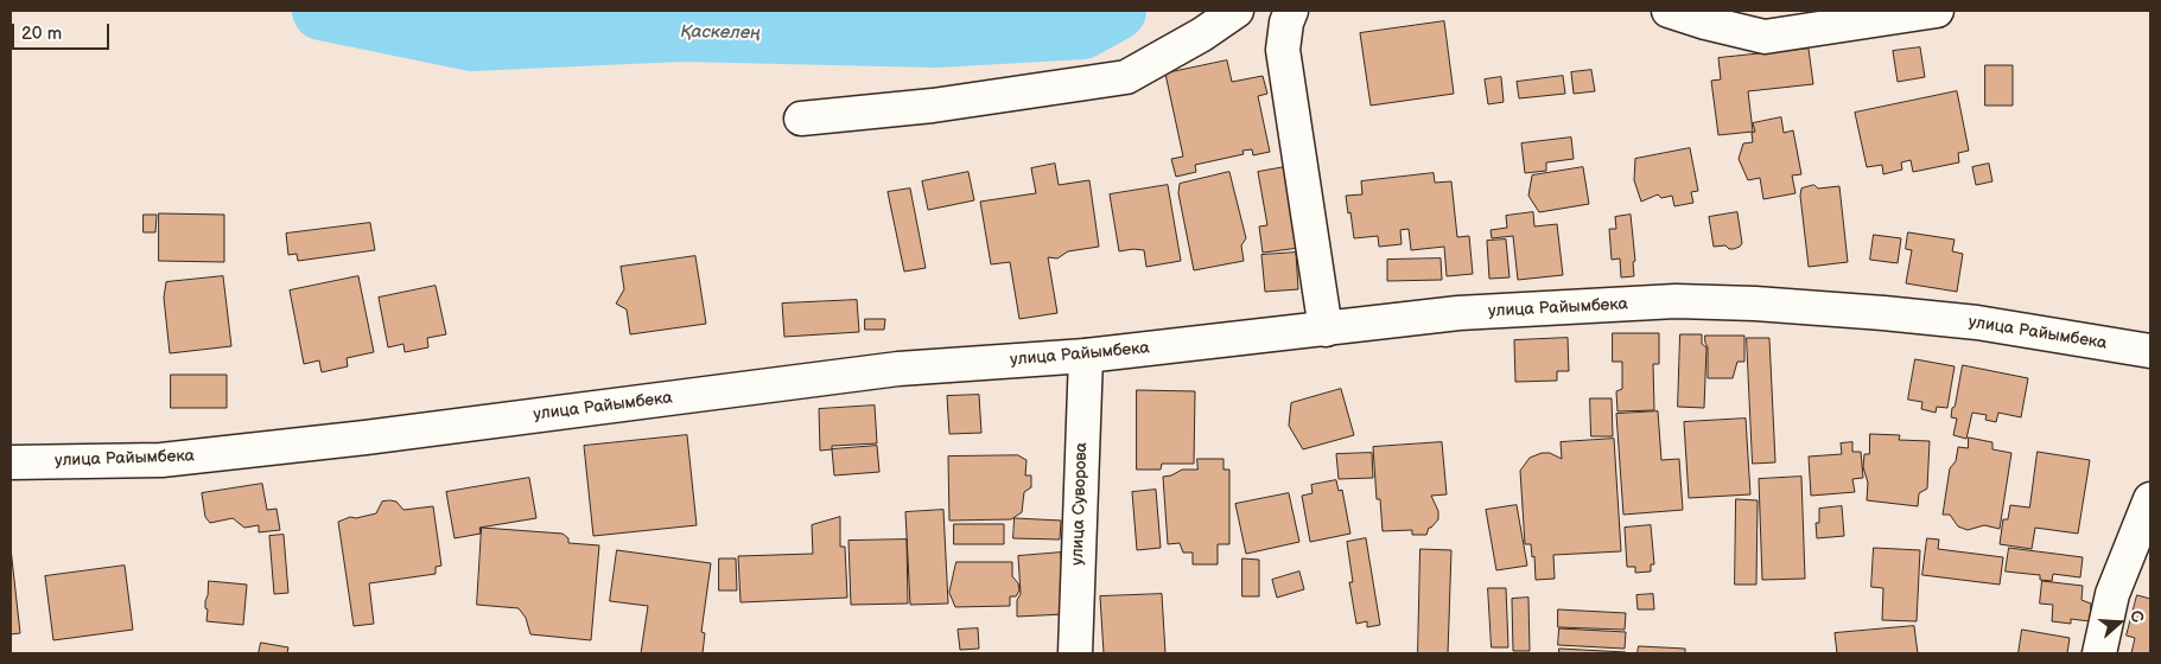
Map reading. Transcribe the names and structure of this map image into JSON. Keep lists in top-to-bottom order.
{
  "streets": {
    "street": ["улица Райымбека", "улица Суворова"]
  },
  "crossings": [
    ["улица Райымбека", "улица Суворова"]
  ],
  "water": ["Қаскелең"],
  "scale_bar": "20 m",
  "north": "right"
}
